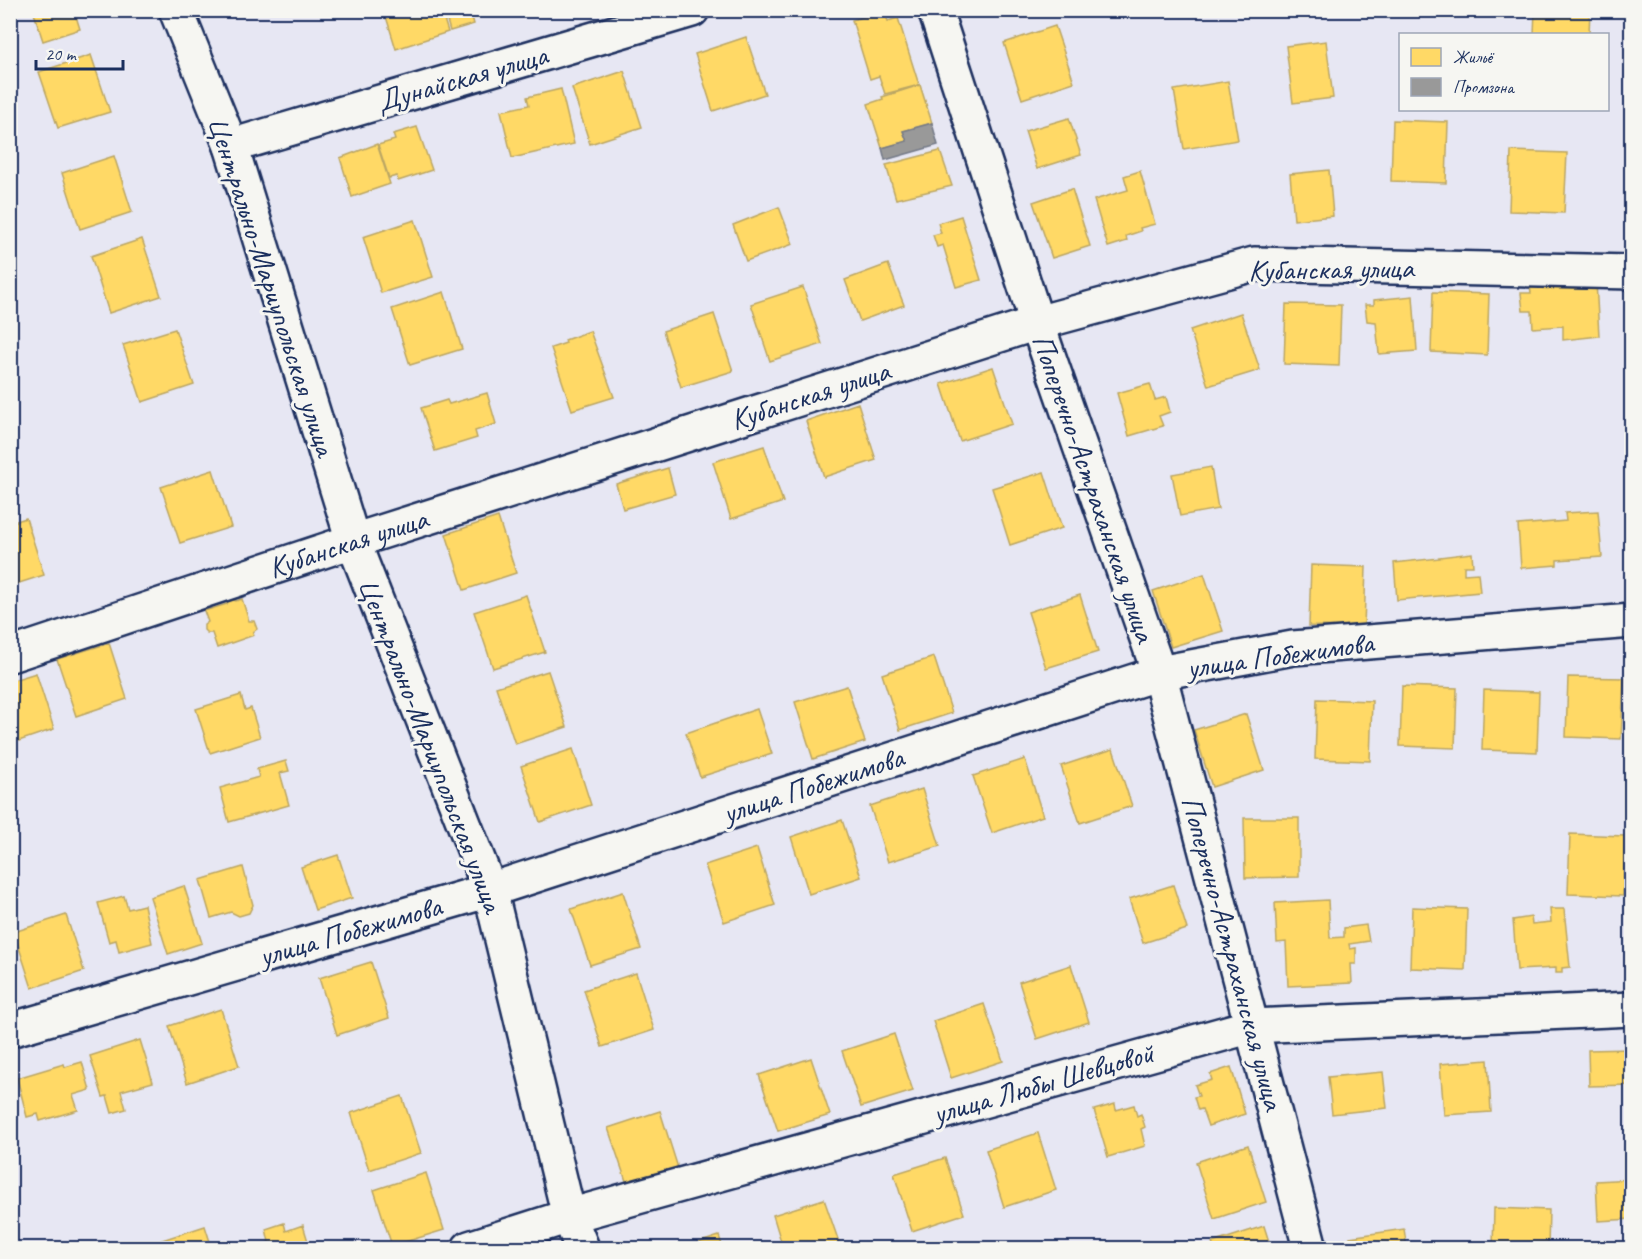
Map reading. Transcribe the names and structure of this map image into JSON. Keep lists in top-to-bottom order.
{
  "streets": {
    "street": [
      "Дунайская улица",
      "Кубанская улица",
      "Центрально-Мариупольская улица",
      "Поперечно-Астраханская улица",
      "улица Побежимова",
      "улица Любы Шевцовой"
    ]
  },
  "crossings": [
    ["Дунайская улица", "Центрально-Мариупольская улица"],
    ["Кубанская улица", "Центрально-Мариупольская улица"],
    ["Кубанская улица", "Поперечно-Астраханская улица"],
    ["Центрально-Мариупольская улица", "улица Побежимова"],
    ["Центрально-Мариупольская улица", "улица Любы Шевцовой"],
    ["Поперечно-Астраханская улица", "улица Побежимова"],
    ["Поперечно-Астраханская улица", "улица Любы Шевцовой"]
  ],
  "legend": ["Жильё", "Промзона"],
  "scale_bar": "20 m"
}
